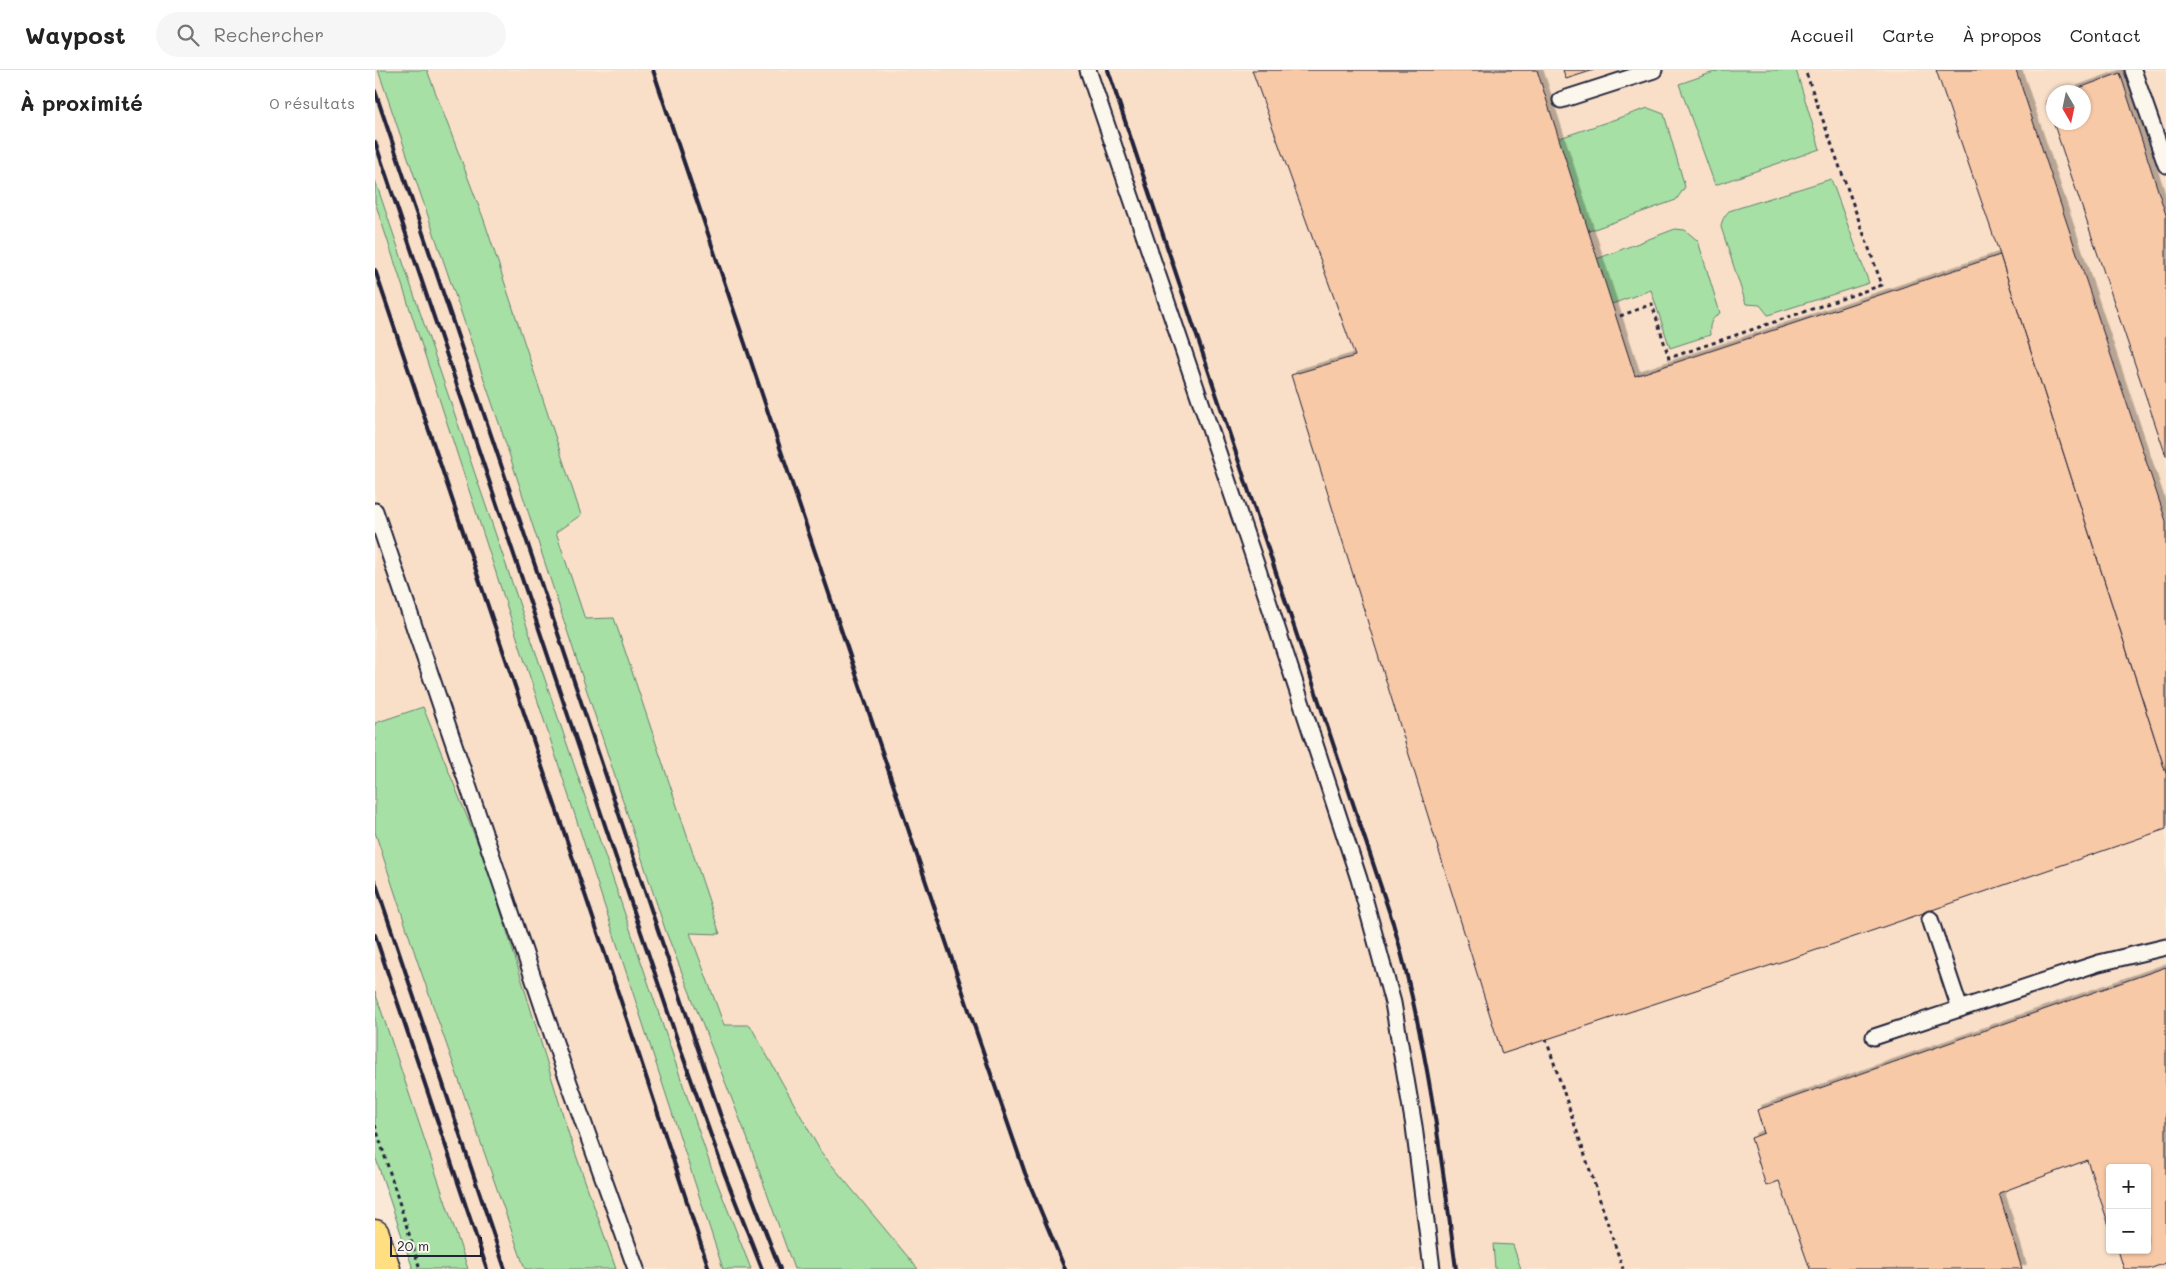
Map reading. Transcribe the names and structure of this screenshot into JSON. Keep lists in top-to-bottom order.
{
  "scale_bar": "20 m",
  "north": "bottom",
  "page": {
    "header": "Waypost",
    "search": "Rechercher",
    "nav": [
      "Accueil",
      "Carte",
      "À propos",
      "Contact"
    ],
    "heading": ["À proximité", "0 résultats"],
    "map_buttons": ["+", "−"],
    "scale": "20 m"
  }
}
